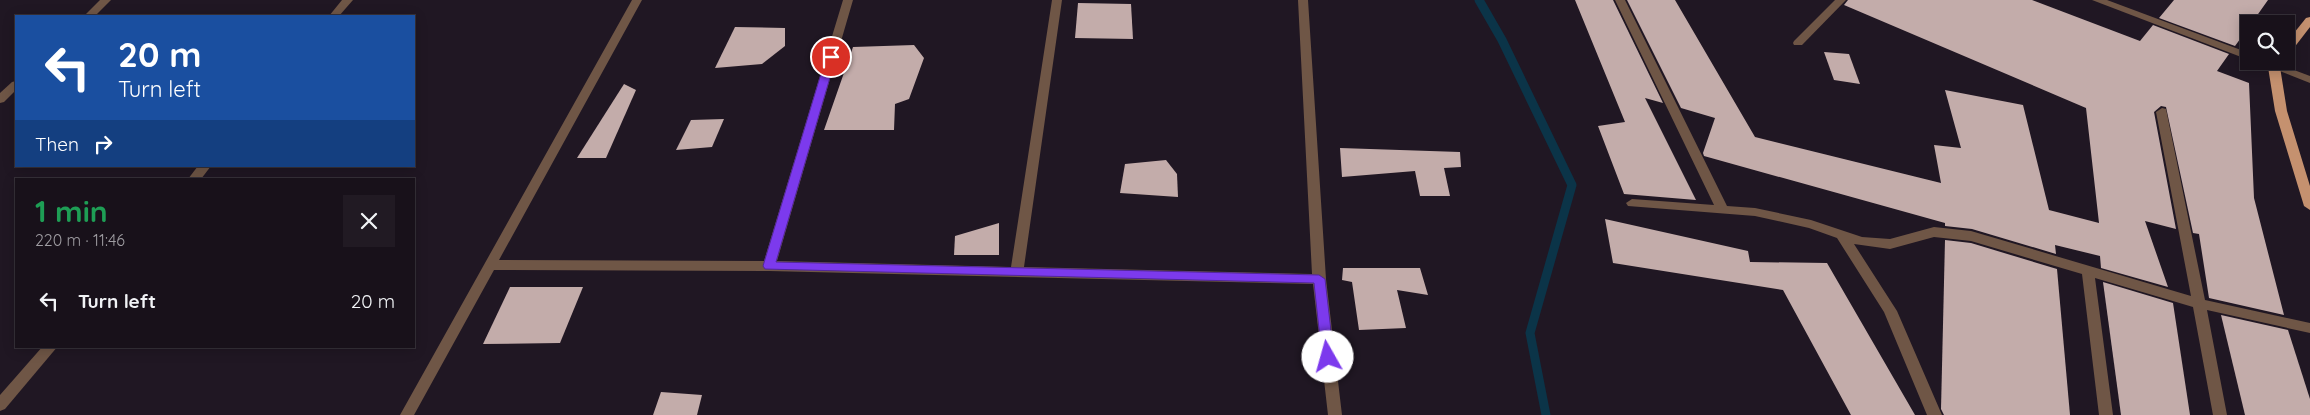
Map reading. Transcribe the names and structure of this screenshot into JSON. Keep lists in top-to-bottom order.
{
  "page": {
    "turn": ["20 m", "Turn left"],
    "then": "Then",
    "heading": ["1 min", "220 m · 11:46"],
    "list": [
      {
        "name": "Turn left",
        "value": "20 m"
      }
    ]
  }
}
